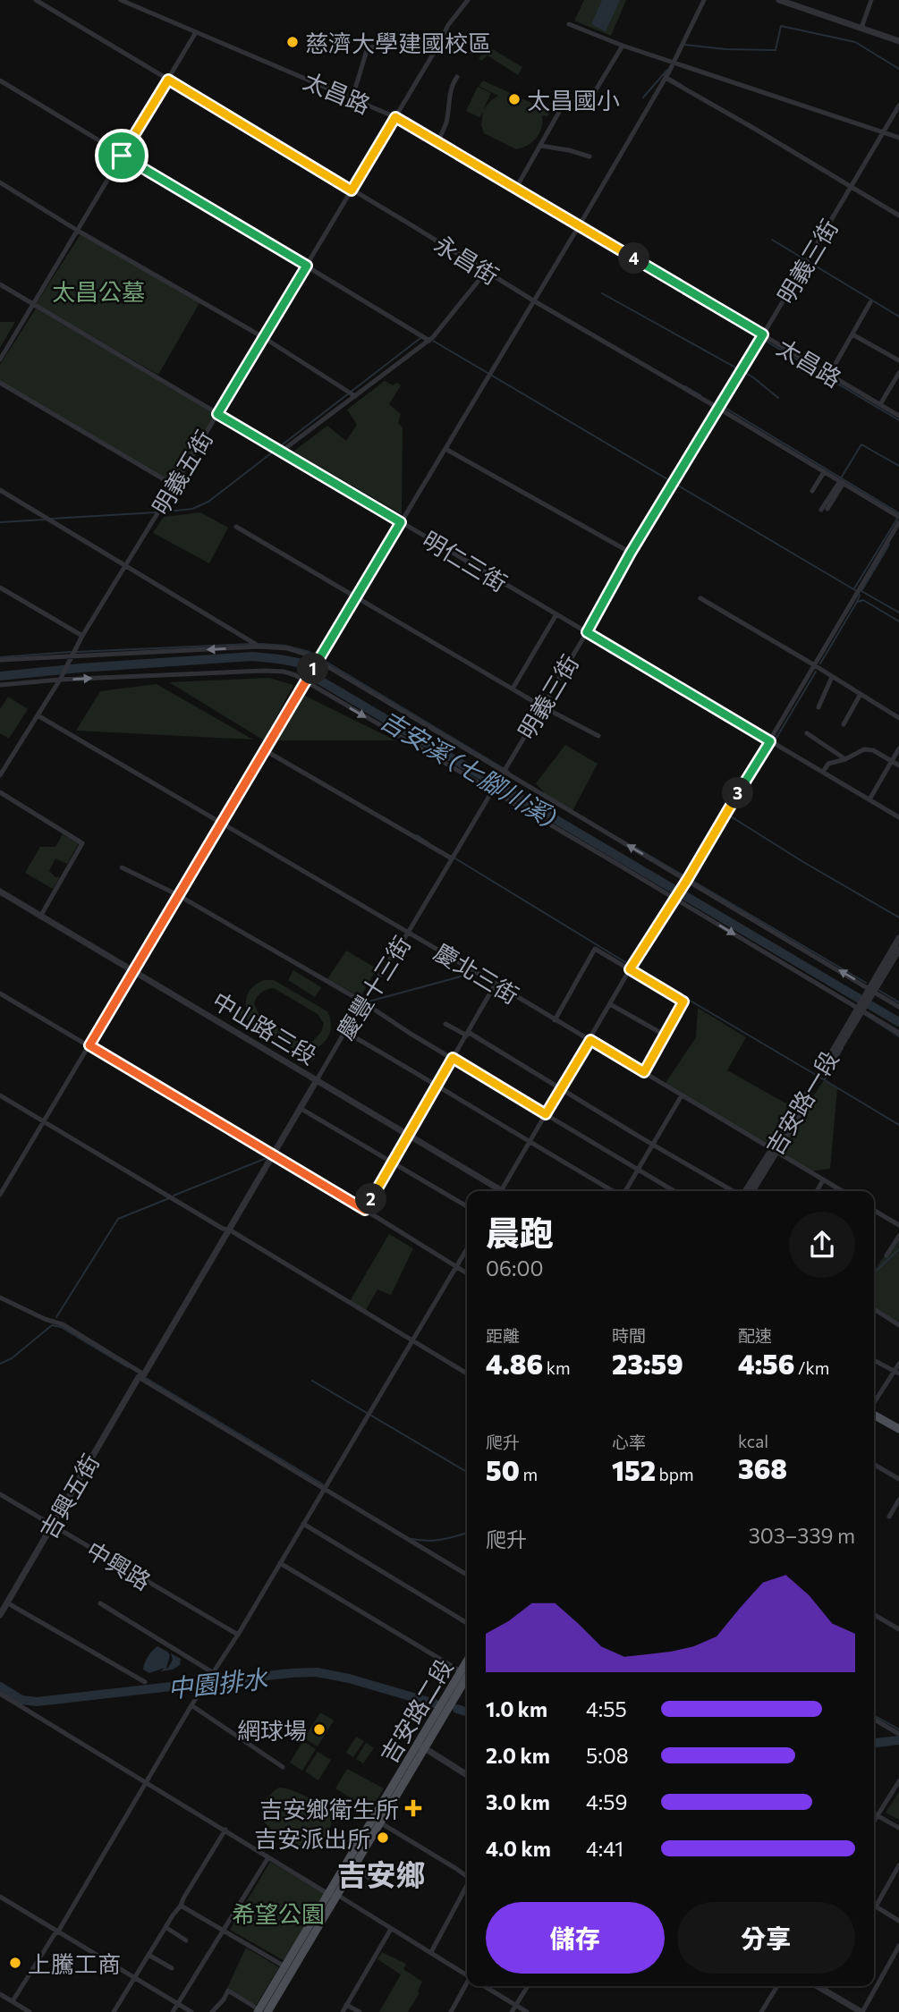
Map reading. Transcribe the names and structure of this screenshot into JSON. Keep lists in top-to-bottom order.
{
  "streets": {
    "main road": ["吉安路二段"],
    "street": [
      "太昌路",
      "永昌街",
      "明義三街",
      "明義五街",
      "明仁三街",
      "慶北三街",
      "慶豐十三街",
      "中山路三段",
      "吉安路一段",
      "吉興五街",
      "中興路"
    ]
  },
  "crossings": [
    ["太昌路", "明義三街"],
    ["太昌路", "明義五街"],
    ["永昌街", "明義三街"],
    ["永昌街", "明義五街"],
    ["明義三街", "明仁三街"],
    ["明義三街", "慶豐十三街"],
    ["明義五街", "明仁三街"],
    ["明義五街", "慶北三街"],
    ["慶北三街", "慶豐十三街"],
    ["慶北三街", "吉安路一段"],
    ["慶豐十三街", "中山路三段"],
    ["慶豐十三街", "吉興五街"],
    ["吉興五街", "中興路"]
  ],
  "districts": ["吉安鄉"],
  "water": ["吉安溪 (七腳川溪)", "中園排水"],
  "parks": ["太昌公墓", "希望公園"],
  "places": {
    "other": [
      "慈濟大學建國校區",
      "太昌國小",
      "網球場",
      "吉安派出所",
      "上騰工商"
    ],
    "health": ["吉安鄉衛生所"]
  },
  "page": {
    "pins": [
      "4",
      "1",
      "3",
      "2"
    ],
    "heading": ["晨跑", "06:00"],
    "stats": [
      ["距離", "4.86 km"],
      ["時間", "23:59"],
      ["配速", "4:56 /km"],
      ["爬升", "50 m"],
      ["心率", "152 bpm"],
      ["kcal", "368"]
    ],
    "chart": ["爬升", "303–339 m"],
    "list": [
      {
        "name": "1.0 km",
        "note": "4:55"
      },
      {
        "name": "2.0 km",
        "note": "5:08"
      },
      {
        "name": "3.0 km",
        "note": "4:59"
      },
      {
        "name": "4.0 km",
        "note": "4:41"
      }
    ],
    "buttons": ["儲存", "分享"]
  }
}
